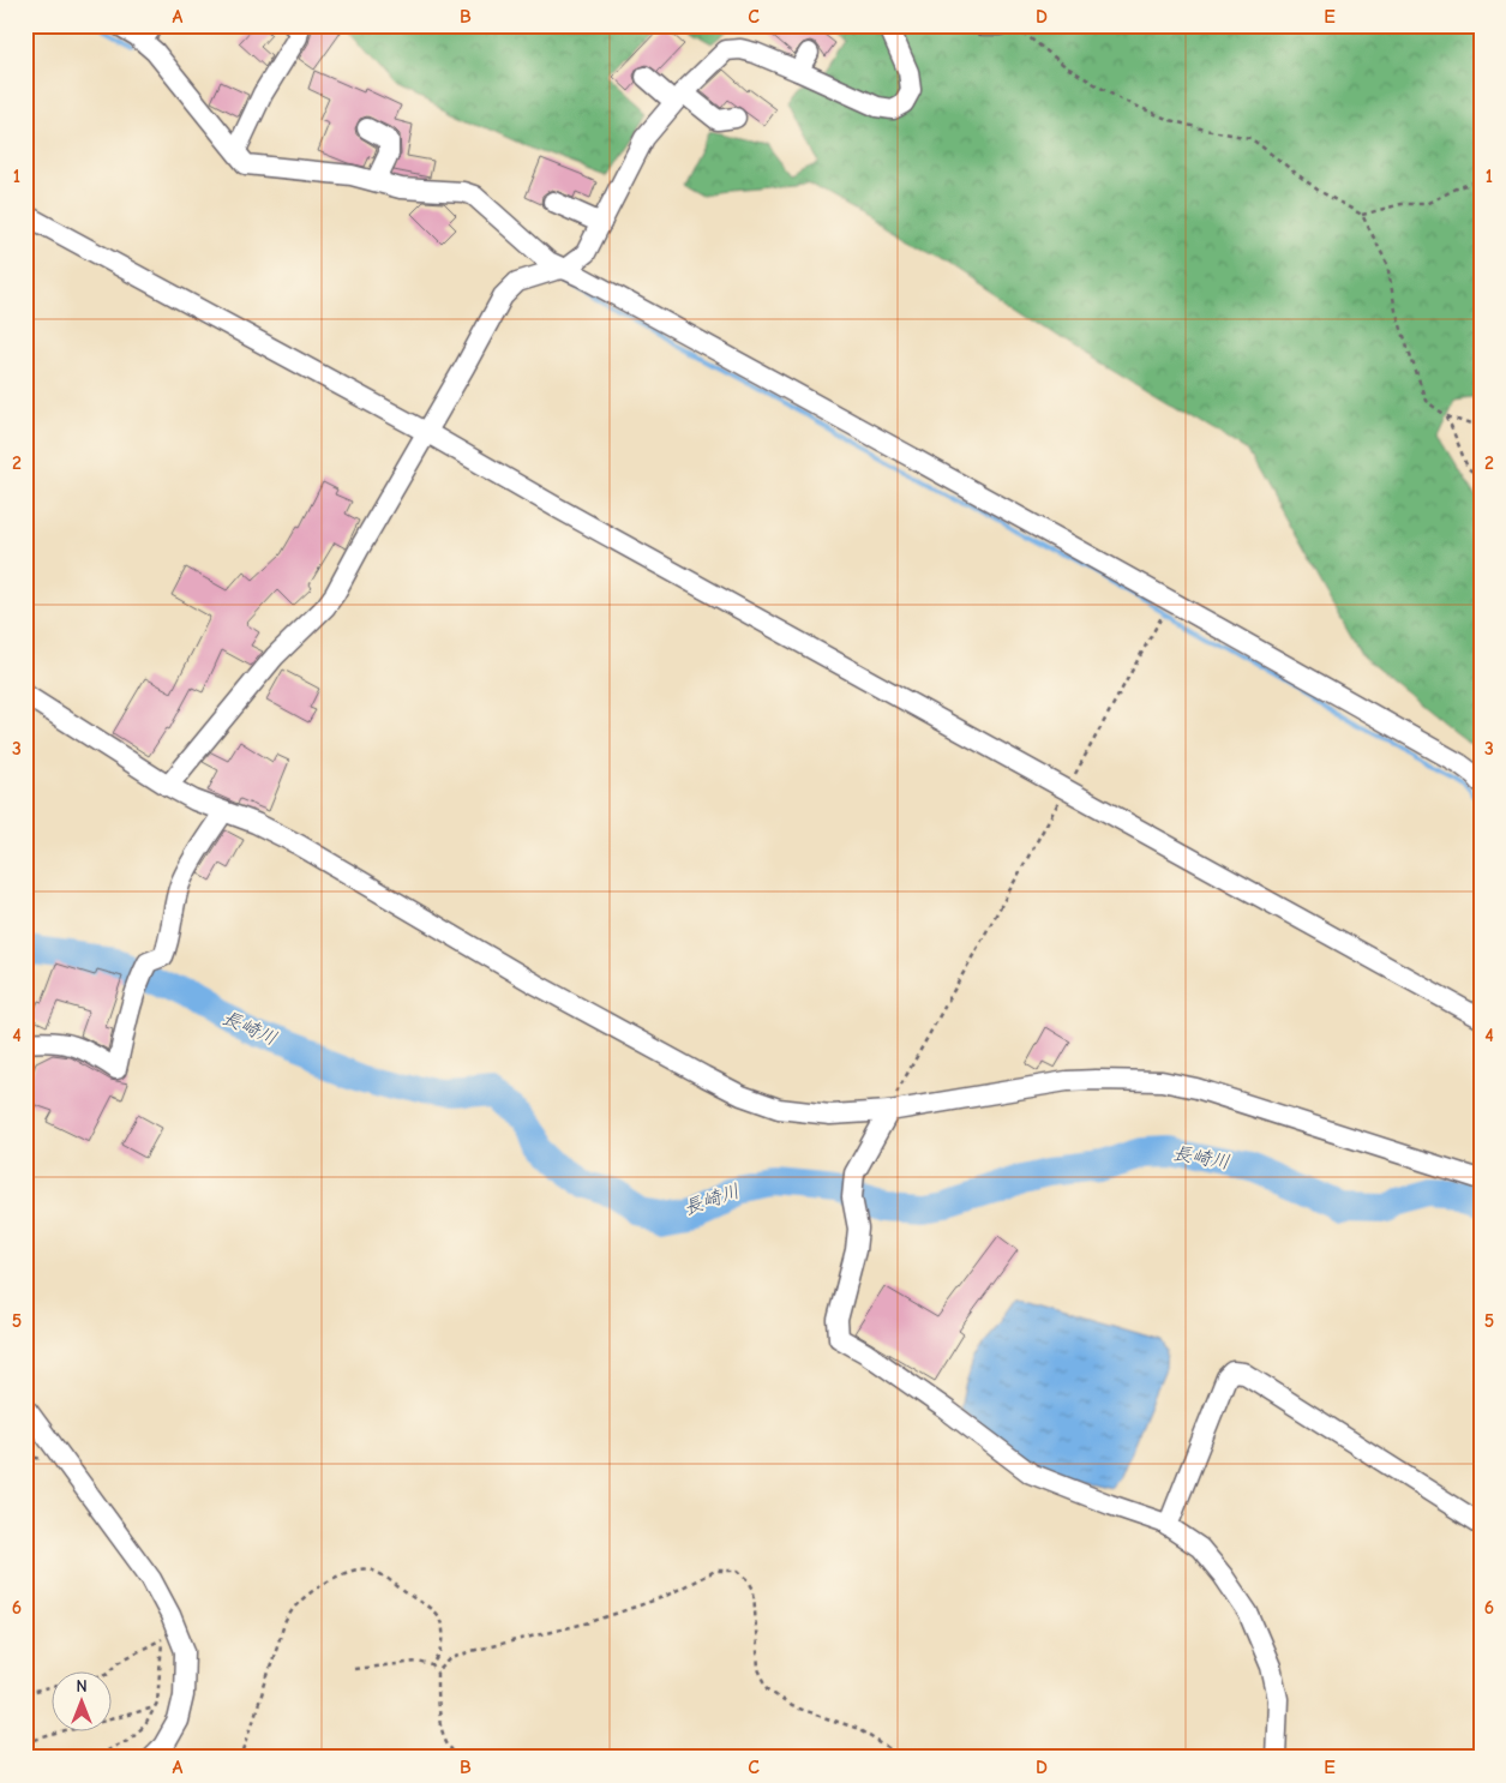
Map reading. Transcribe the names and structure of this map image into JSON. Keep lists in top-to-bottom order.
{
  "water": ["長崎川"],
  "north": "top",
  "grid": {
    "columns": [
      "A",
      "B",
      "C",
      "D",
      "E"
    ],
    "rows": [
      "1",
      "2",
      "3",
      "4",
      "5",
      "6"
    ]
  }
}
